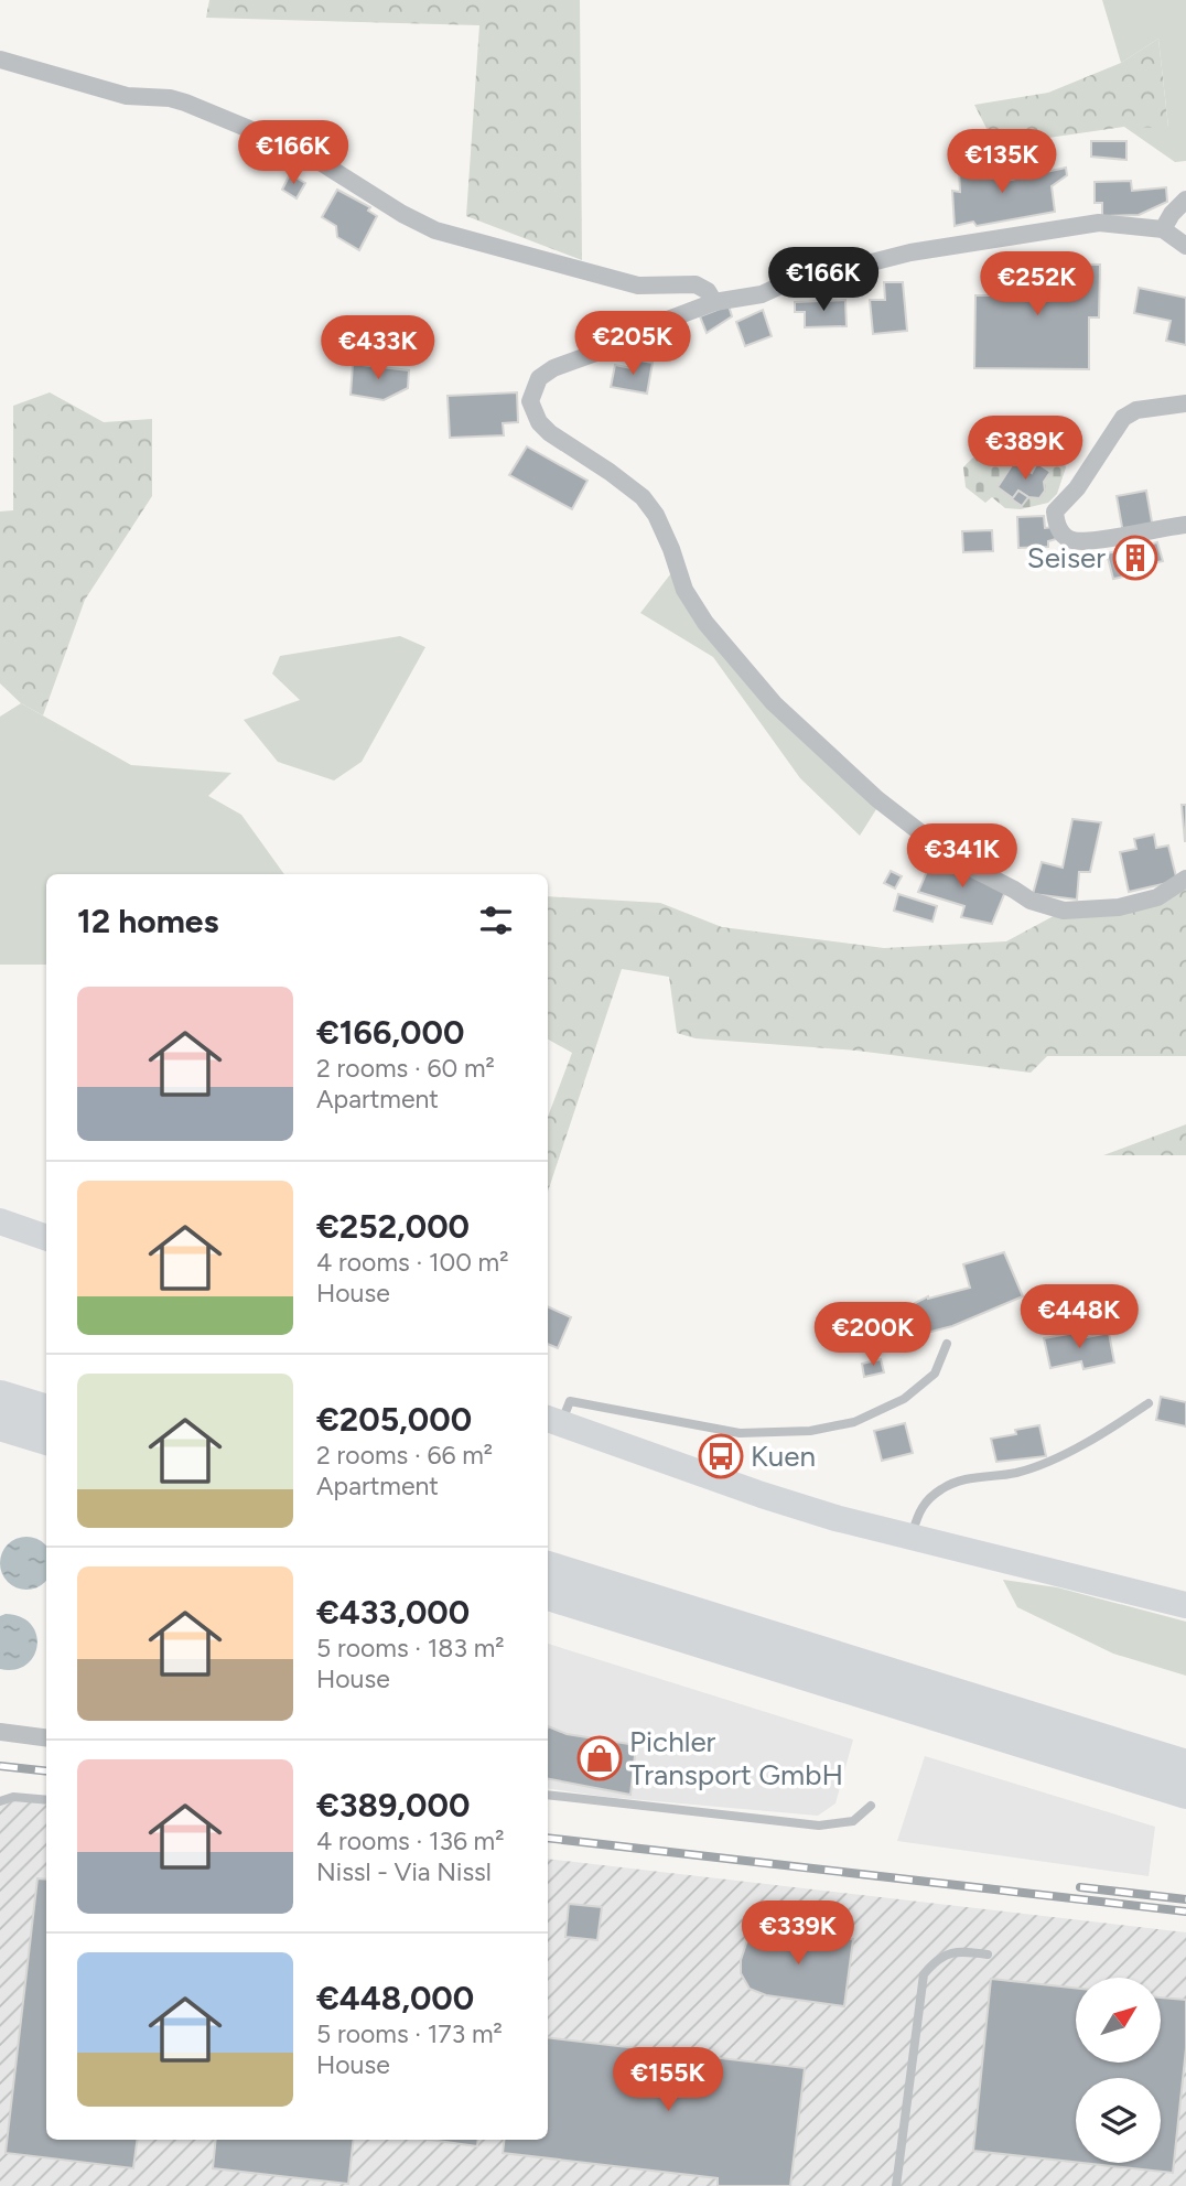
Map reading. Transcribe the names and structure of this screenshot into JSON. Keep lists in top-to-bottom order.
{
  "places": {
    "building": ["Seiser"],
    "bus stop": ["Kuen"],
    "shop": ["Pichler Transport GmbH"]
  },
  "north": "top right",
  "page": {
    "price": [
      "€166K",
      "€135K",
      "€166K",
      "€252K",
      "€205K",
      "€433K",
      "€389K",
      "€341K",
      "€448K",
      "€200K",
      "€339K",
      "€155K"
    ],
    "heading": "12 homes",
    "list": [
      {
        "name": "€166,000",
        "note": "2 rooms · 60 m² · Apartment"
      },
      {
        "name": "€252,000",
        "note": "4 rooms · 100 m² · House"
      },
      {
        "name": "€205,000",
        "note": "2 rooms · 66 m² · Apartment"
      },
      {
        "name": "€433,000",
        "note": "5 rooms · 183 m² · House"
      },
      {
        "name": "€389,000",
        "note": "4 rooms · 136 m² · Nissl - Via Nissl"
      },
      {
        "name": "€448,000",
        "note": "5 rooms · 173 m² · House"
      }
    ]
  }
}
